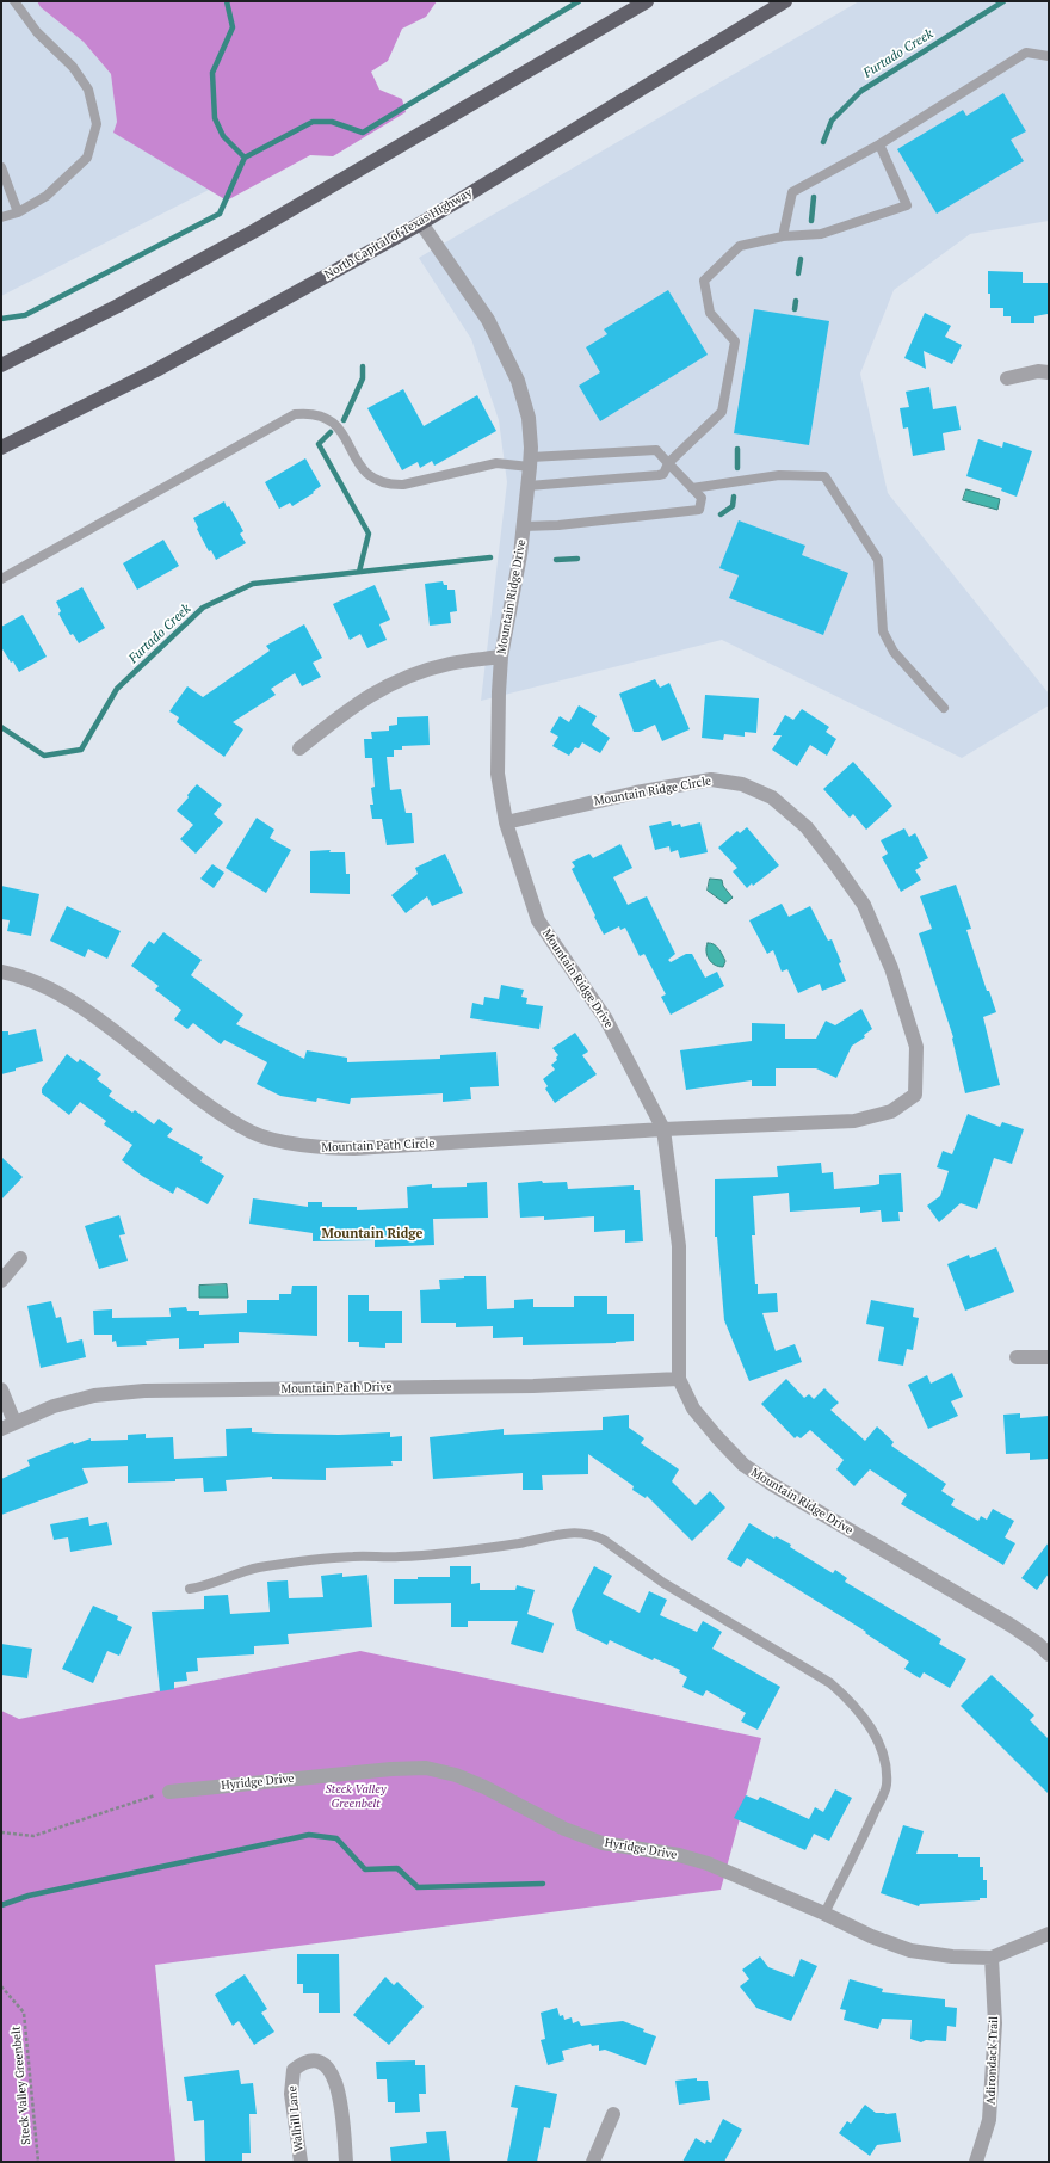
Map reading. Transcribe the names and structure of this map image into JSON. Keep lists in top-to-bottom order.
{
  "streets": {
    "highway": ["North Capital of Texas Highway"],
    "street": [
      "Mountain Ridge Drive",
      "Mountain Ridge Circle",
      "Mountain Path Circle",
      "Mountain Path Drive",
      "Hyridge Drive",
      "Adirondack Trail",
      "Walhill Lane"
    ],
    "path": ["Steck Valley Greenbelt"]
  },
  "crossings": [
    ["North Capital of Texas Highway", "Mountain Ridge Drive"],
    ["Mountain Ridge Drive", "Mountain Ridge Circle"],
    ["Mountain Ridge Drive", "Mountain Path Circle"],
    ["Mountain Ridge Drive", "Mountain Path Drive"],
    ["Mountain Ridge Circle", "Mountain Path Circle"],
    ["Hyridge Drive", "Adirondack Trail"]
  ],
  "districts": ["Mountain Ridge"],
  "water": ["Furtado Creek"],
  "parks": ["Steck Valley Greenbelt"]
}
